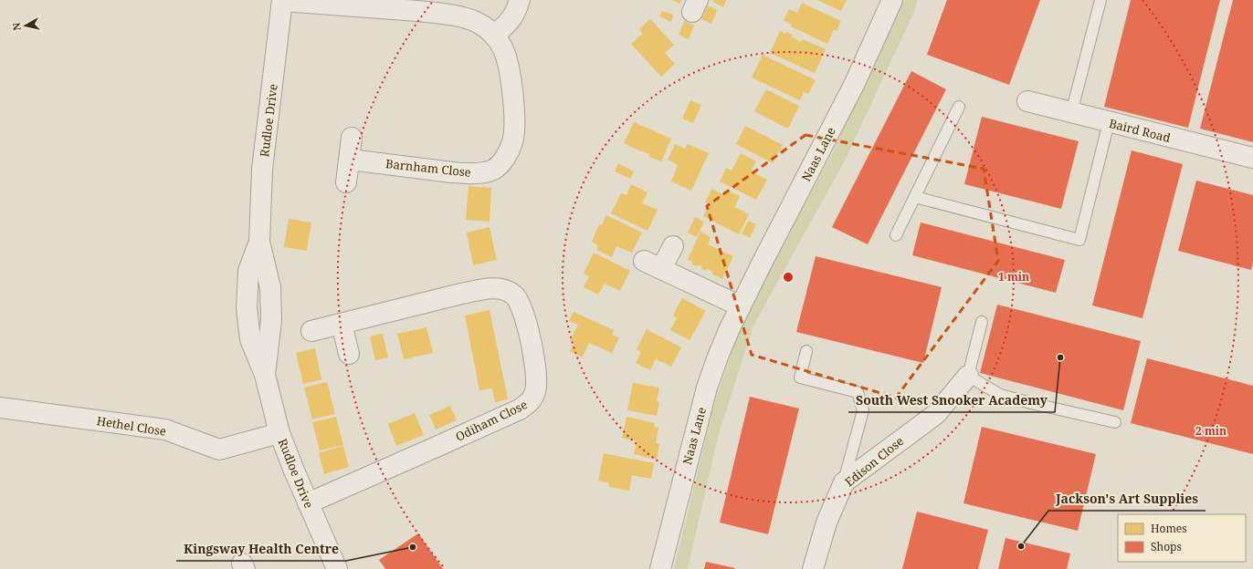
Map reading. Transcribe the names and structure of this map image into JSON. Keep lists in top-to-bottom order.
{
  "streets": {
    "street": [
      "Rudloe Drive",
      "Baird Road",
      "Naas Lane",
      "Barnham Close",
      "Odiham Close",
      "Hethel Close",
      "Edison Close"
    ]
  },
  "crossings": [
    ["Rudloe Drive", "Barnham Close"],
    ["Rudloe Drive", "Odiham Close"],
    ["Rudloe Drive", "Hethel Close"]
  ],
  "places": ["South West Snooker Academy", "Jackson's Art Supplies", "Kingsway Health Centre"],
  "legend": ["Homes", "Shops"],
  "north": "left",
  "rings": ["1 min", "2 min"]
}
